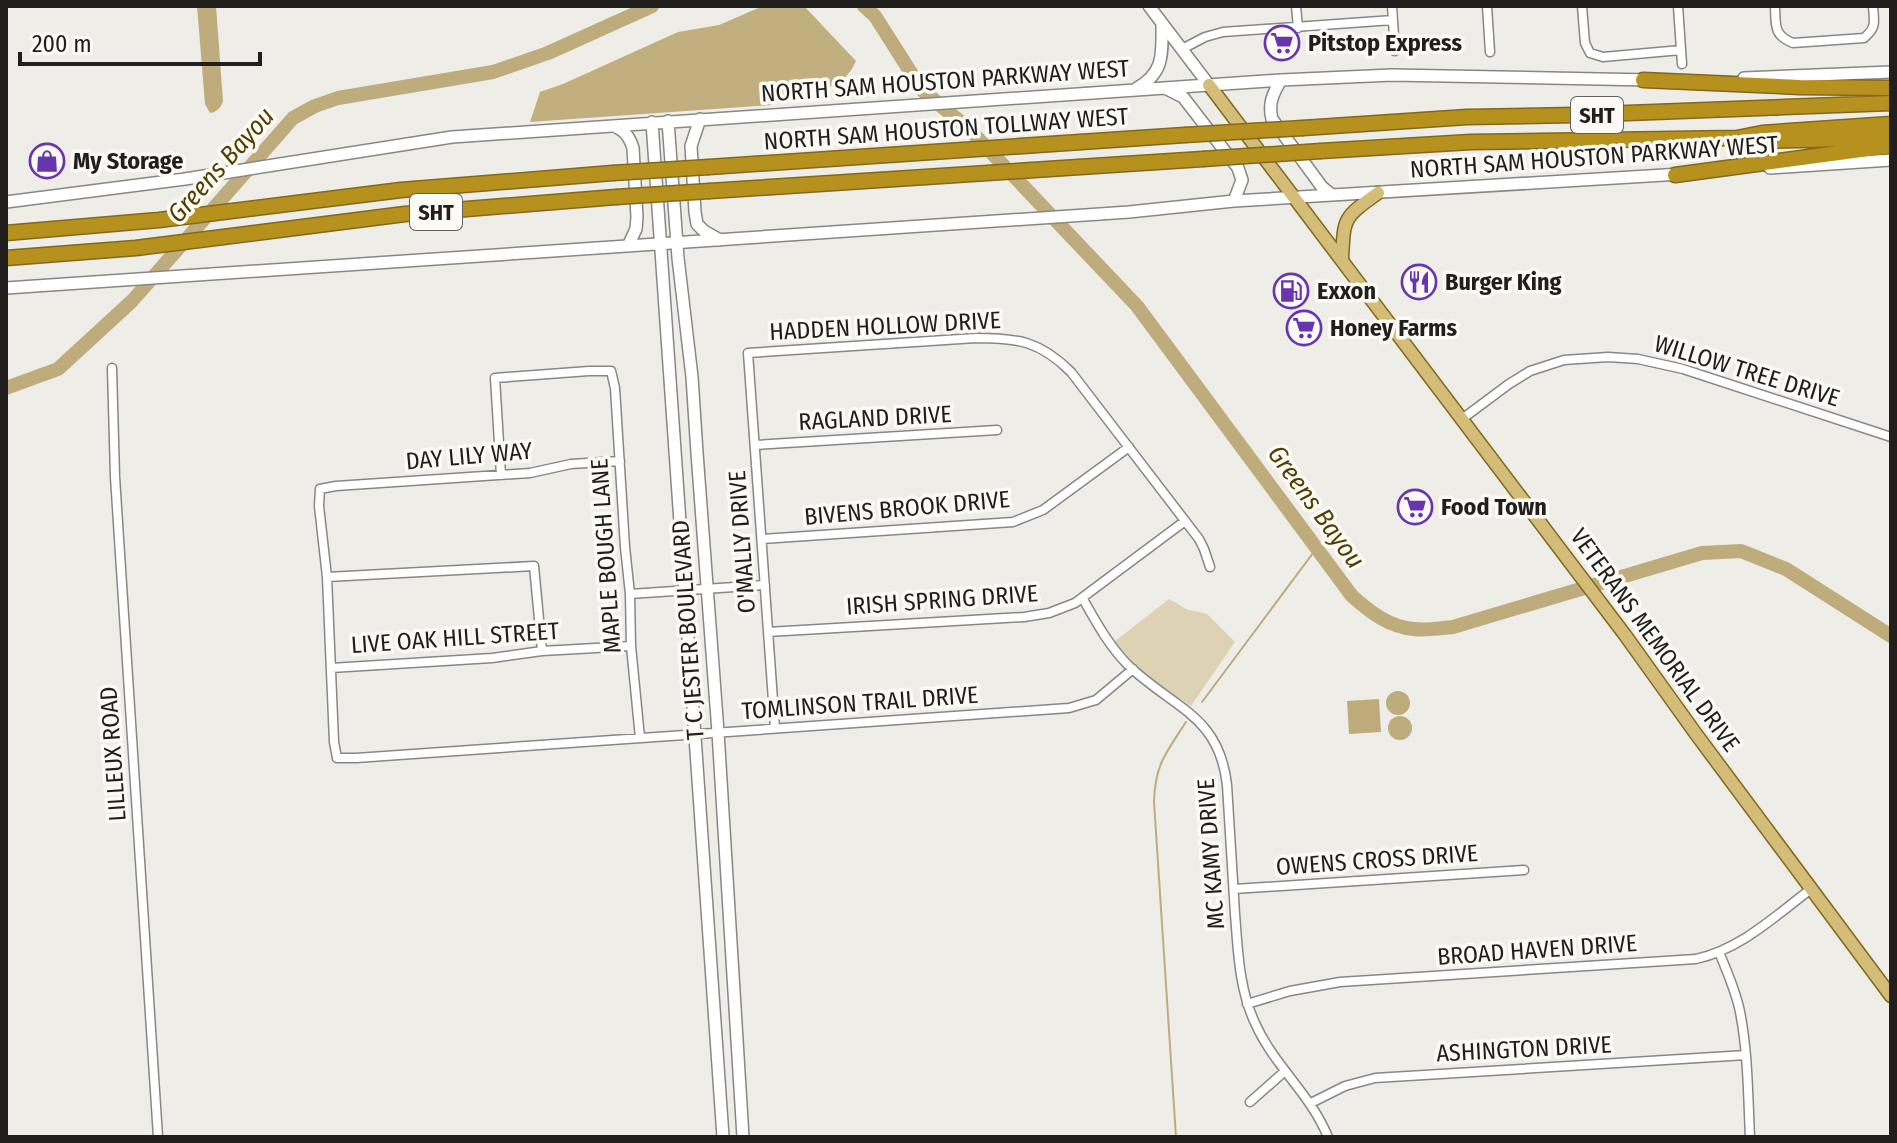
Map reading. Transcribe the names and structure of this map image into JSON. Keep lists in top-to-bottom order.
{
  "streets": {
    "highway": ["SHT", "NORTH SAM HOUSTON TOLLWAY WEST"],
    "main road": ["NORTH SAM HOUSTON PARKWAY WEST", "T C JESTER BOULEVARD", "VETERANS MEMORIAL DRIVE"],
    "street": [
      "HADDEN HOLLOW DRIVE",
      "WILLOW TREE DRIVE",
      "RAGLAND DRIVE",
      "DAY LILY WAY",
      "BIVENS BROOK DRIVE",
      "O'MALLY DRIVE",
      "MAPLE BOUGH LANE",
      "IRISH SPRING DRIVE",
      "LIVE OAK HILL STREET",
      "TOMLINSON TRAIL DRIVE",
      "LILLEUX ROAD",
      "MC KAMY DRIVE",
      "OWENS CROSS DRIVE",
      "BROAD HAVEN DRIVE",
      "ASHINGTON DRIVE"
    ]
  },
  "crossings": [
    ["NORTH SAM HOUSTON PARKWAY WEST", "T C JESTER BOULEVARD"],
    ["NORTH SAM HOUSTON PARKWAY WEST", "VETERANS MEMORIAL DRIVE"],
    ["HADDEN HOLLOW DRIVE", "BIVENS BROOK DRIVE"],
    ["HADDEN HOLLOW DRIVE", "O'MALLY DRIVE"],
    ["HADDEN HOLLOW DRIVE", "IRISH SPRING DRIVE"],
    ["WILLOW TREE DRIVE", "VETERANS MEMORIAL DRIVE"],
    ["RAGLAND DRIVE", "O'MALLY DRIVE"],
    ["DAY LILY WAY", "MAPLE BOUGH LANE"],
    ["BIVENS BROOK DRIVE", "O'MALLY DRIVE"],
    ["O'MALLY DRIVE", "IRISH SPRING DRIVE"],
    ["O'MALLY DRIVE", "TOMLINSON TRAIL DRIVE"],
    ["MAPLE BOUGH LANE", "LIVE OAK HILL STREET"],
    ["MAPLE BOUGH LANE", "TOMLINSON TRAIL DRIVE"],
    ["IRISH SPRING DRIVE", "MC KAMY DRIVE"],
    ["T C JESTER BOULEVARD", "TOMLINSON TRAIL DRIVE"],
    ["LIVE OAK HILL STREET", "TOMLINSON TRAIL DRIVE"],
    ["VETERANS MEMORIAL DRIVE", "BROAD HAVEN DRIVE"],
    ["TOMLINSON TRAIL DRIVE", "MC KAMY DRIVE"],
    ["MC KAMY DRIVE", "OWENS CROSS DRIVE"],
    ["MC KAMY DRIVE", "BROAD HAVEN DRIVE"],
    ["MC KAMY DRIVE", "ASHINGTON DRIVE"]
  ],
  "water": ["Greens Bayou"],
  "places": {
    "supermarket": ["Pitstop Express", "Honey Farms", "Food Town"],
    "shop": ["My Storage"],
    "restaurant": ["Burger King"],
    "fuel station": ["Exxon"]
  },
  "scale_bar": "200 m"
}
